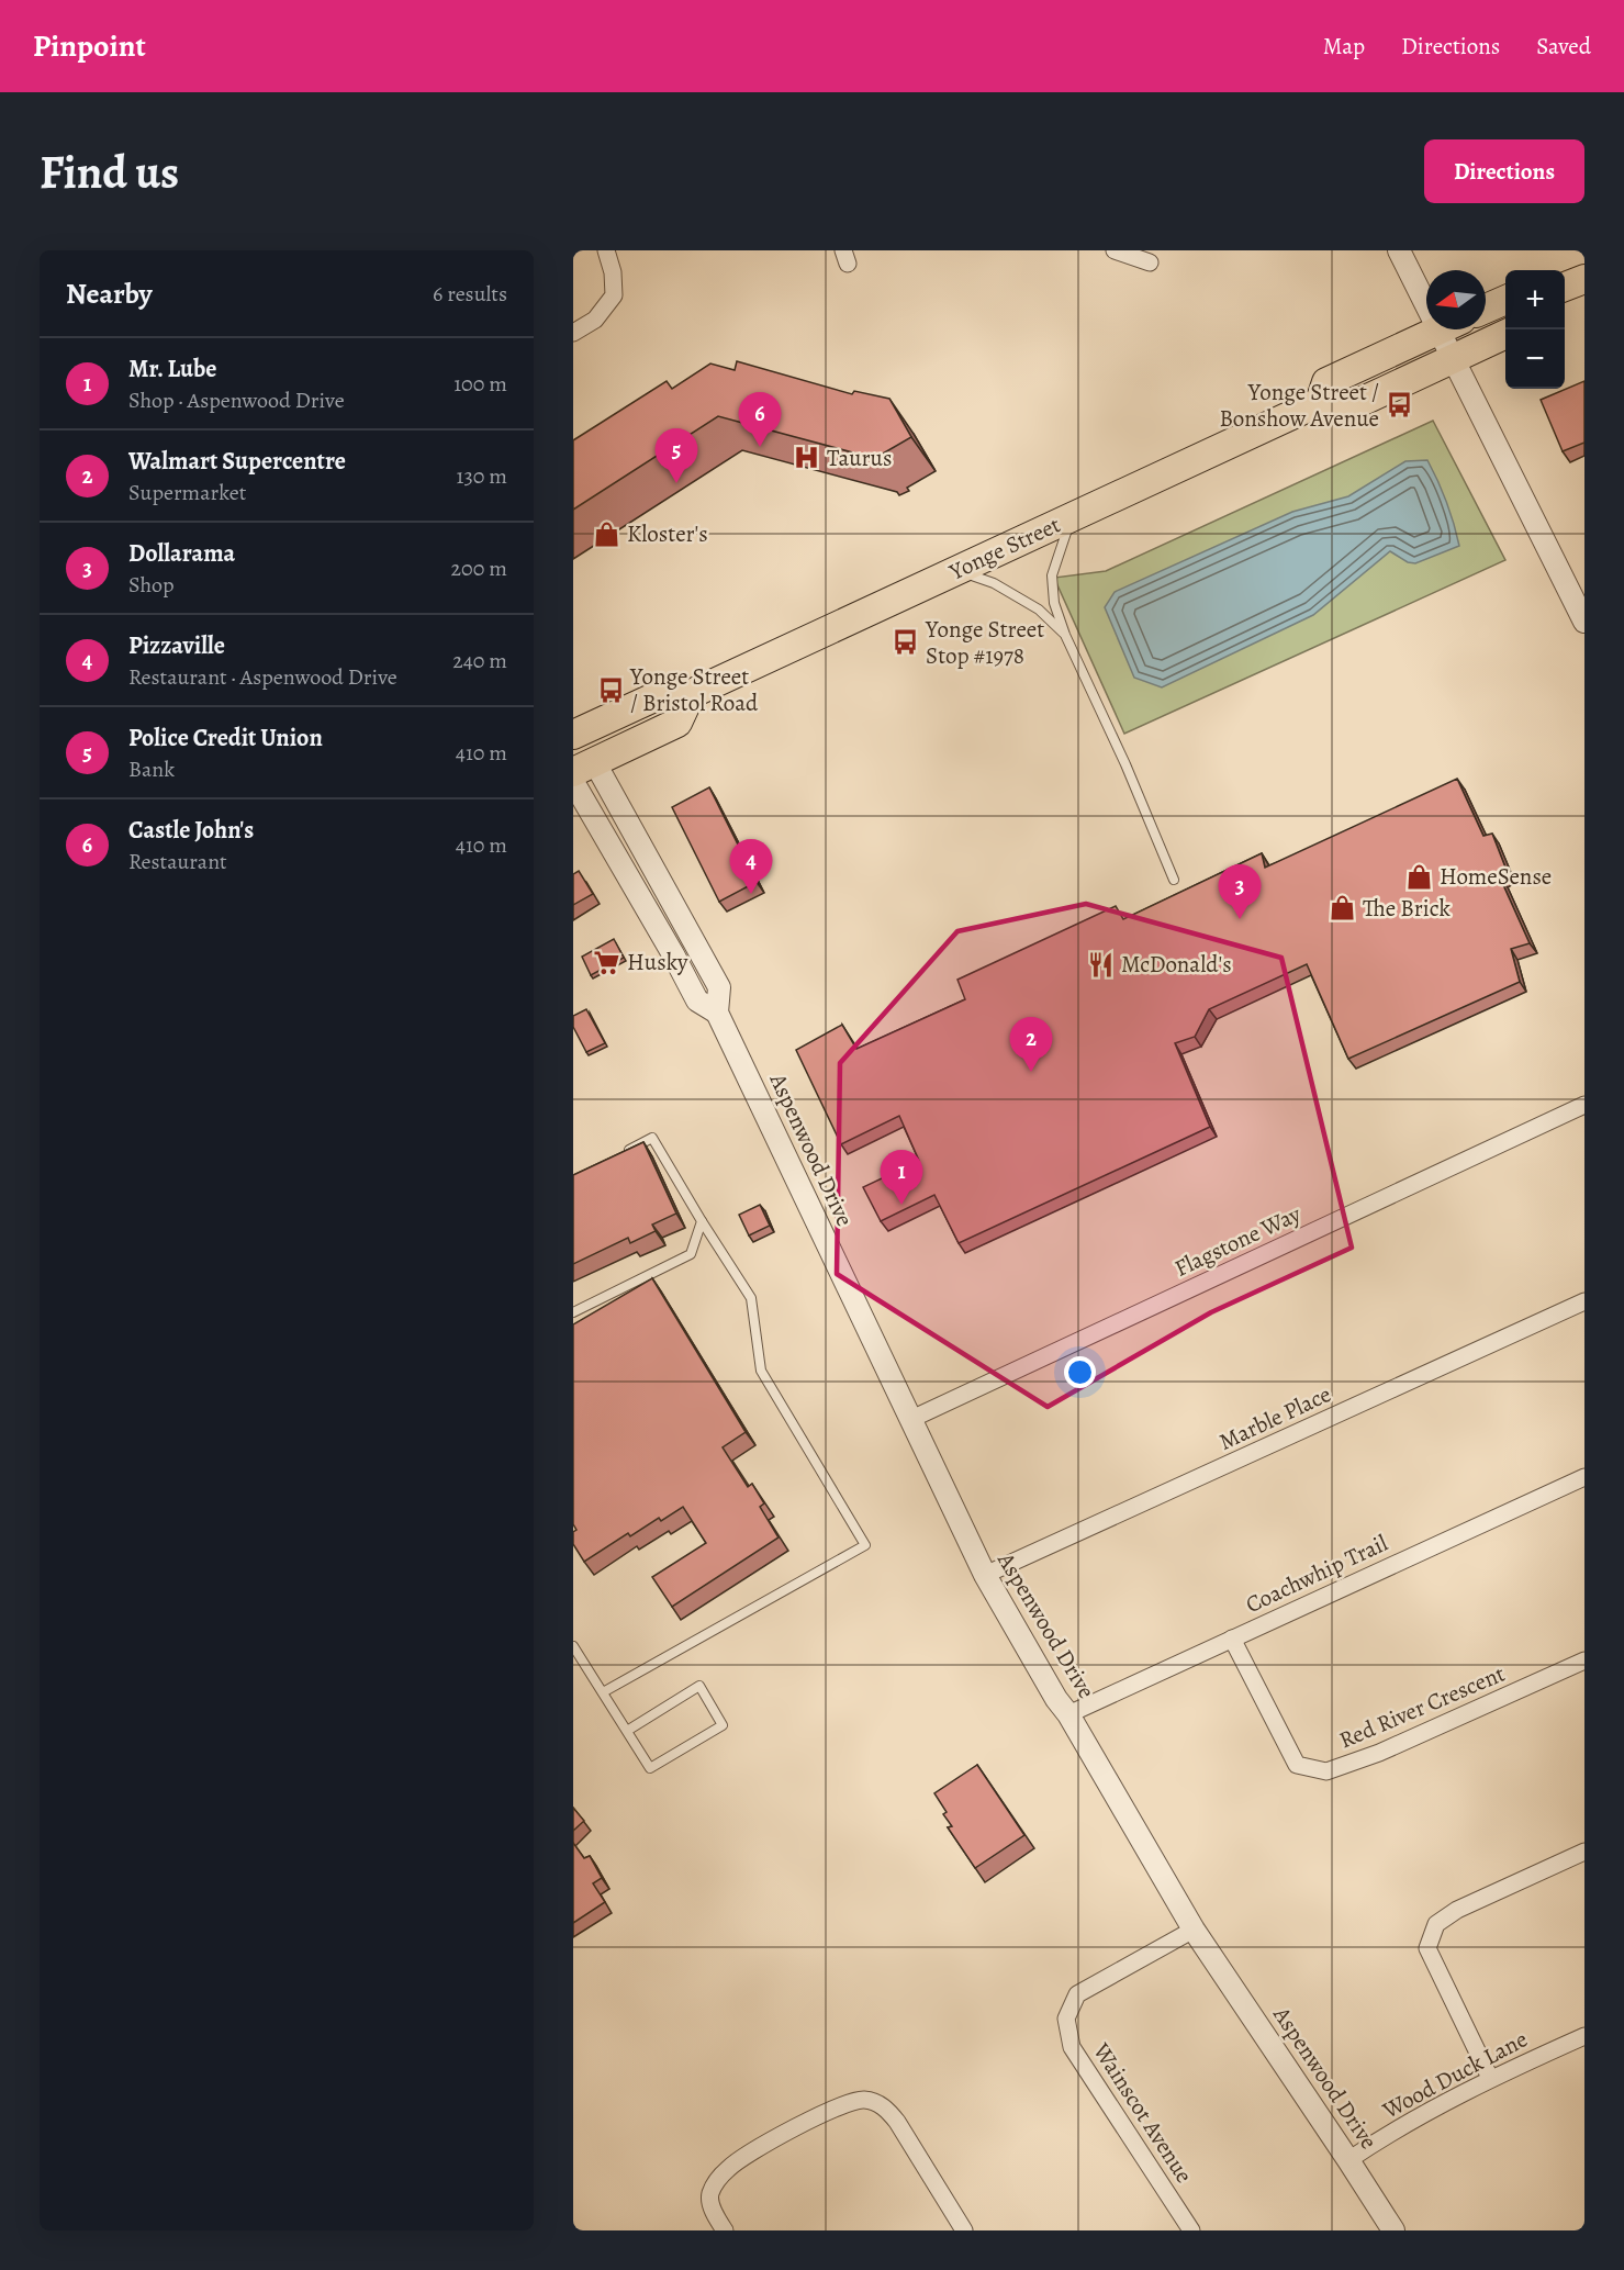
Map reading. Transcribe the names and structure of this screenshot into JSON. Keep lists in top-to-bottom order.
{
  "streets": {
    "main road": ["Yonge Street"],
    "street": [
      "Aspenwood Drive",
      "Flagstone Way",
      "Marble Place",
      "Coachwhip Trail",
      "Red River Crescent",
      "Wood Duck Lane",
      "Wainscot Avenue"
    ]
  },
  "crossings": [
    ["Aspenwood Drive", "Flagstone Way"],
    ["Aspenwood Drive", "Marble Place"],
    ["Aspenwood Drive", "Coachwhip Trail"],
    ["Aspenwood Drive", "Wood Duck Lane"],
    ["Aspenwood Drive", "Wainscot Avenue"],
    ["Coachwhip Trail", "Red River Crescent"]
  ],
  "places": {
    "bus stop": ["Yonge Street / Bonshow Avenue", "Yonge Street Stop #1978", "Yonge Street / Bristol Road"],
    "hospital": ["Taurus"],
    "shop": ["Kloster's", "HomeSense", "The Brick"],
    "supermarket": ["Husky"],
    "restaurant": ["McDonald's"]
  },
  "north": "left",
  "page": {
    "header": "Pinpoint",
    "nav": ["Map", "Directions", "Saved"],
    "buttons": "Directions",
    "title": "Find us",
    "heading": ["Nearby", "6 results"],
    "map_buttons": ["+", "−"],
    "list": [
      {
        "mark": "1",
        "name": "Mr. Lube",
        "note": "Shop · Aspenwood Drive",
        "value": "100 m"
      },
      {
        "mark": "2",
        "name": "Walmart Supercentre",
        "note": "Supermarket",
        "value": "130 m"
      },
      {
        "mark": "3",
        "name": "Dollarama",
        "note": "Shop",
        "value": "200 m"
      },
      {
        "mark": "4",
        "name": "Pizzaville",
        "note": "Restaurant · Aspenwood Drive",
        "value": "240 m"
      },
      {
        "mark": "5",
        "name": "Police Credit Union",
        "note": "Bank",
        "value": "410 m"
      },
      {
        "mark": "6",
        "name": "Castle John's",
        "note": "Restaurant",
        "value": "410 m"
      }
    ],
    "pins": [
      "6",
      "5",
      "4",
      "3",
      "2",
      "1"
    ]
  }
}
